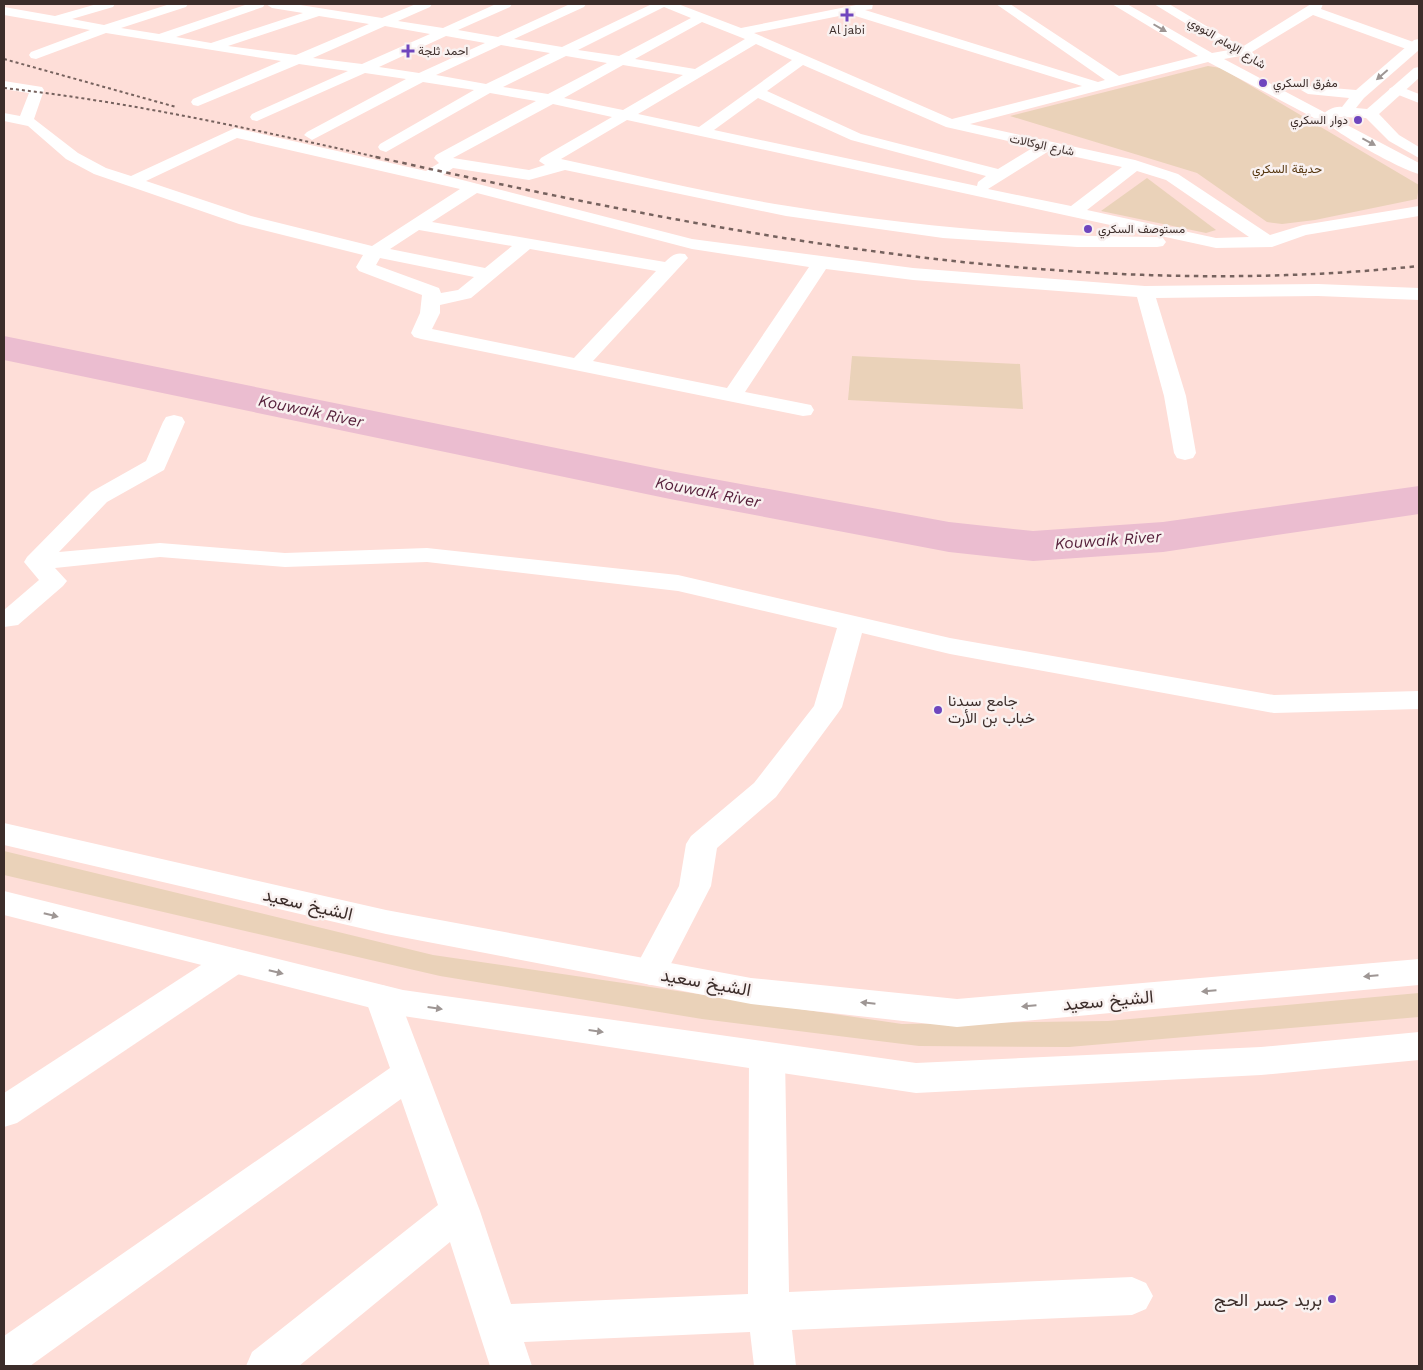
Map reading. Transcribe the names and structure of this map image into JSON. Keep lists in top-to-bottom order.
{
  "streets": {
    "street": ["شارع الإمام النووي", "شارع الوكالات", "الشيخ سعيد"]
  },
  "water": ["Kouwaik River"],
  "parks": ["حديقة السكري"],
  "places": {
    "health": ["Al jabi", "احمد ثلجة"],
    "other": [
      "مفرق السكري",
      "دوار السكري",
      "مستوصف السكري",
      "جامع سيدنا خباب بن الأرت",
      "بريد جسر الحج"
    ]
  }
}
